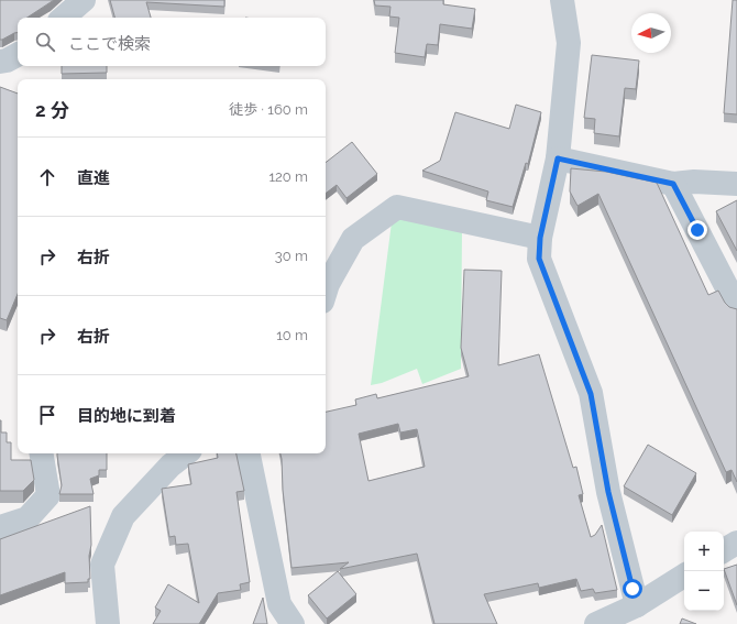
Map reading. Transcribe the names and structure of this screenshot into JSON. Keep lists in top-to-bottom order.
{
  "north": "left",
  "page": {
    "search": "ここで検索",
    "heading": ["2 分", "徒歩 · 160 m"],
    "list": [
      ["直進", "120 m"],
      ["右折", "30 m"],
      ["右折", "10 m"],
      "目的地に到着"
    ],
    "map_buttons": ["+", "−"]
  }
}
